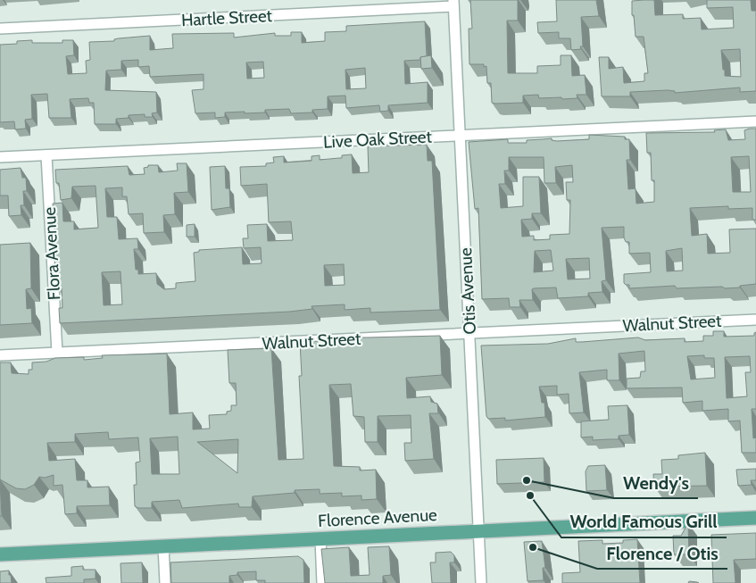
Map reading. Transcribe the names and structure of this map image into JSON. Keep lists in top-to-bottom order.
{
  "streets": {
    "main road": ["Florence Avenue"],
    "street": [
      "Hartle Street",
      "Live Oak Street",
      "Flora Avenue",
      "Otis Avenue",
      "Walnut Street"
    ]
  },
  "crossings": [
    ["Hartle Street", "Otis Avenue"],
    ["Live Oak Street", "Flora Avenue"],
    ["Live Oak Street", "Otis Avenue"],
    ["Flora Avenue", "Walnut Street"],
    ["Otis Avenue", "Walnut Street"],
    ["Otis Avenue", "Florence Avenue"]
  ],
  "places": ["Wendy's", "World Famous Grill", "Florence / Otis"]
}
